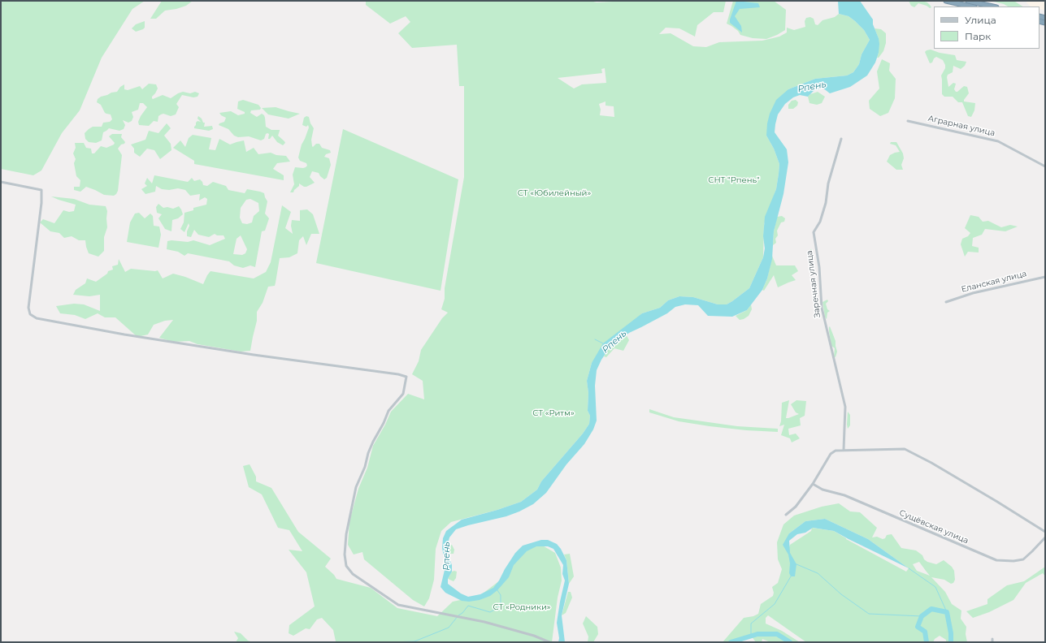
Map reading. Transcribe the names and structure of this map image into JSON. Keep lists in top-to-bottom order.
{
  "streets": {
    "street": [
      "Аграрная улица",
      "Еланская улица",
      "Заречная улица",
      "Сущёвская улица"
    ]
  },
  "water": ["Рпень"],
  "parks": [
    "СНТ \"Рпень\"",
    "СТ «Юбилейный»",
    "СТ «Ритм»",
    "СТ «Родники»"
  ],
  "legend": ["Улица", "Парк"]
}
